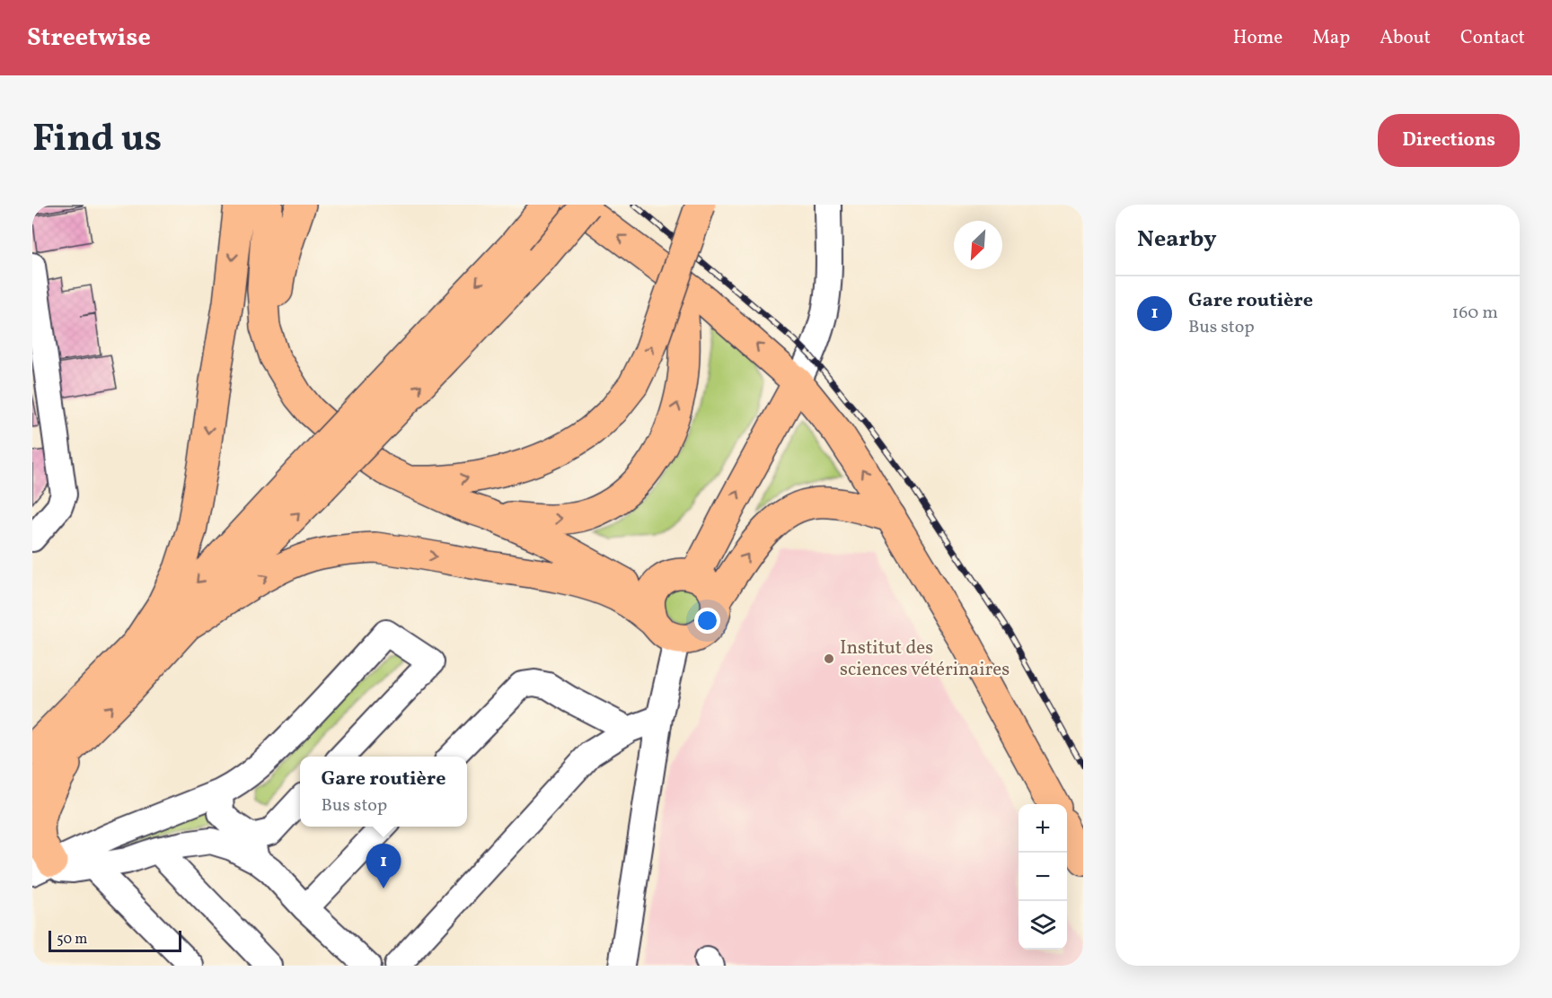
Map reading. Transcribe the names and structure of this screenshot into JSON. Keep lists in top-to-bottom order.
{
  "places": ["Institut des sciences vétérinaires"],
  "scale_bar": "50 m",
  "north": "bottom left",
  "page": {
    "header": "Streetwise",
    "nav": [
      "Home",
      "Map",
      "About",
      "Contact"
    ],
    "title": "Find us",
    "buttons": "Directions",
    "heading": "Nearby",
    "list": [
      {
        "mark": "1",
        "name": "Gare routière",
        "note": "Bus stop",
        "value": "160 m"
      }
    ],
    "popup": ["Gare routière", "Bus stop"],
    "map_buttons": ["+", "−"],
    "pins": "1",
    "scale": "50 m"
  }
}
